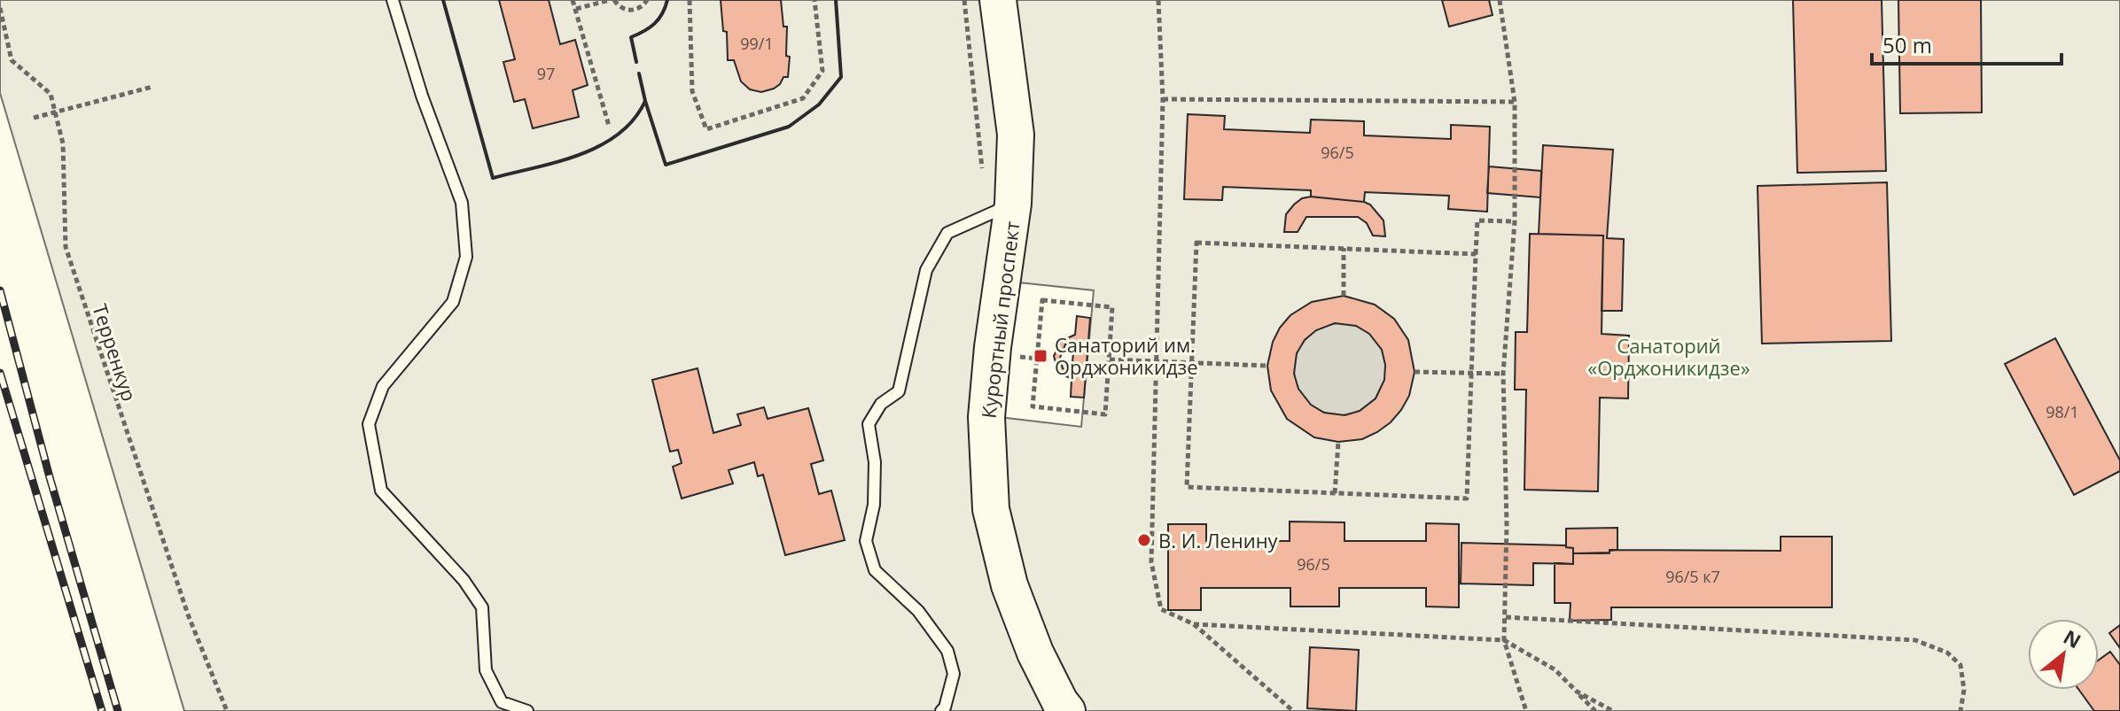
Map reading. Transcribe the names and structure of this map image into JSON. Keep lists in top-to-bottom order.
{
  "streets": {
    "main road": ["Курортный проспект"],
    "path": ["Терренкур"]
  },
  "parks": ["Санаторий «Орджоникидзе»"],
  "places": {
    "transit": ["Санаторий им. Орджоникидзе"],
    "other": ["В. И. Ленину"]
  },
  "house_numbers": [
    "99/1",
    "97",
    "96/5",
    "98/1",
    "96/5",
    "96/5 к7"
  ],
  "scale_bar": "50 m",
  "north": "top right"
}
